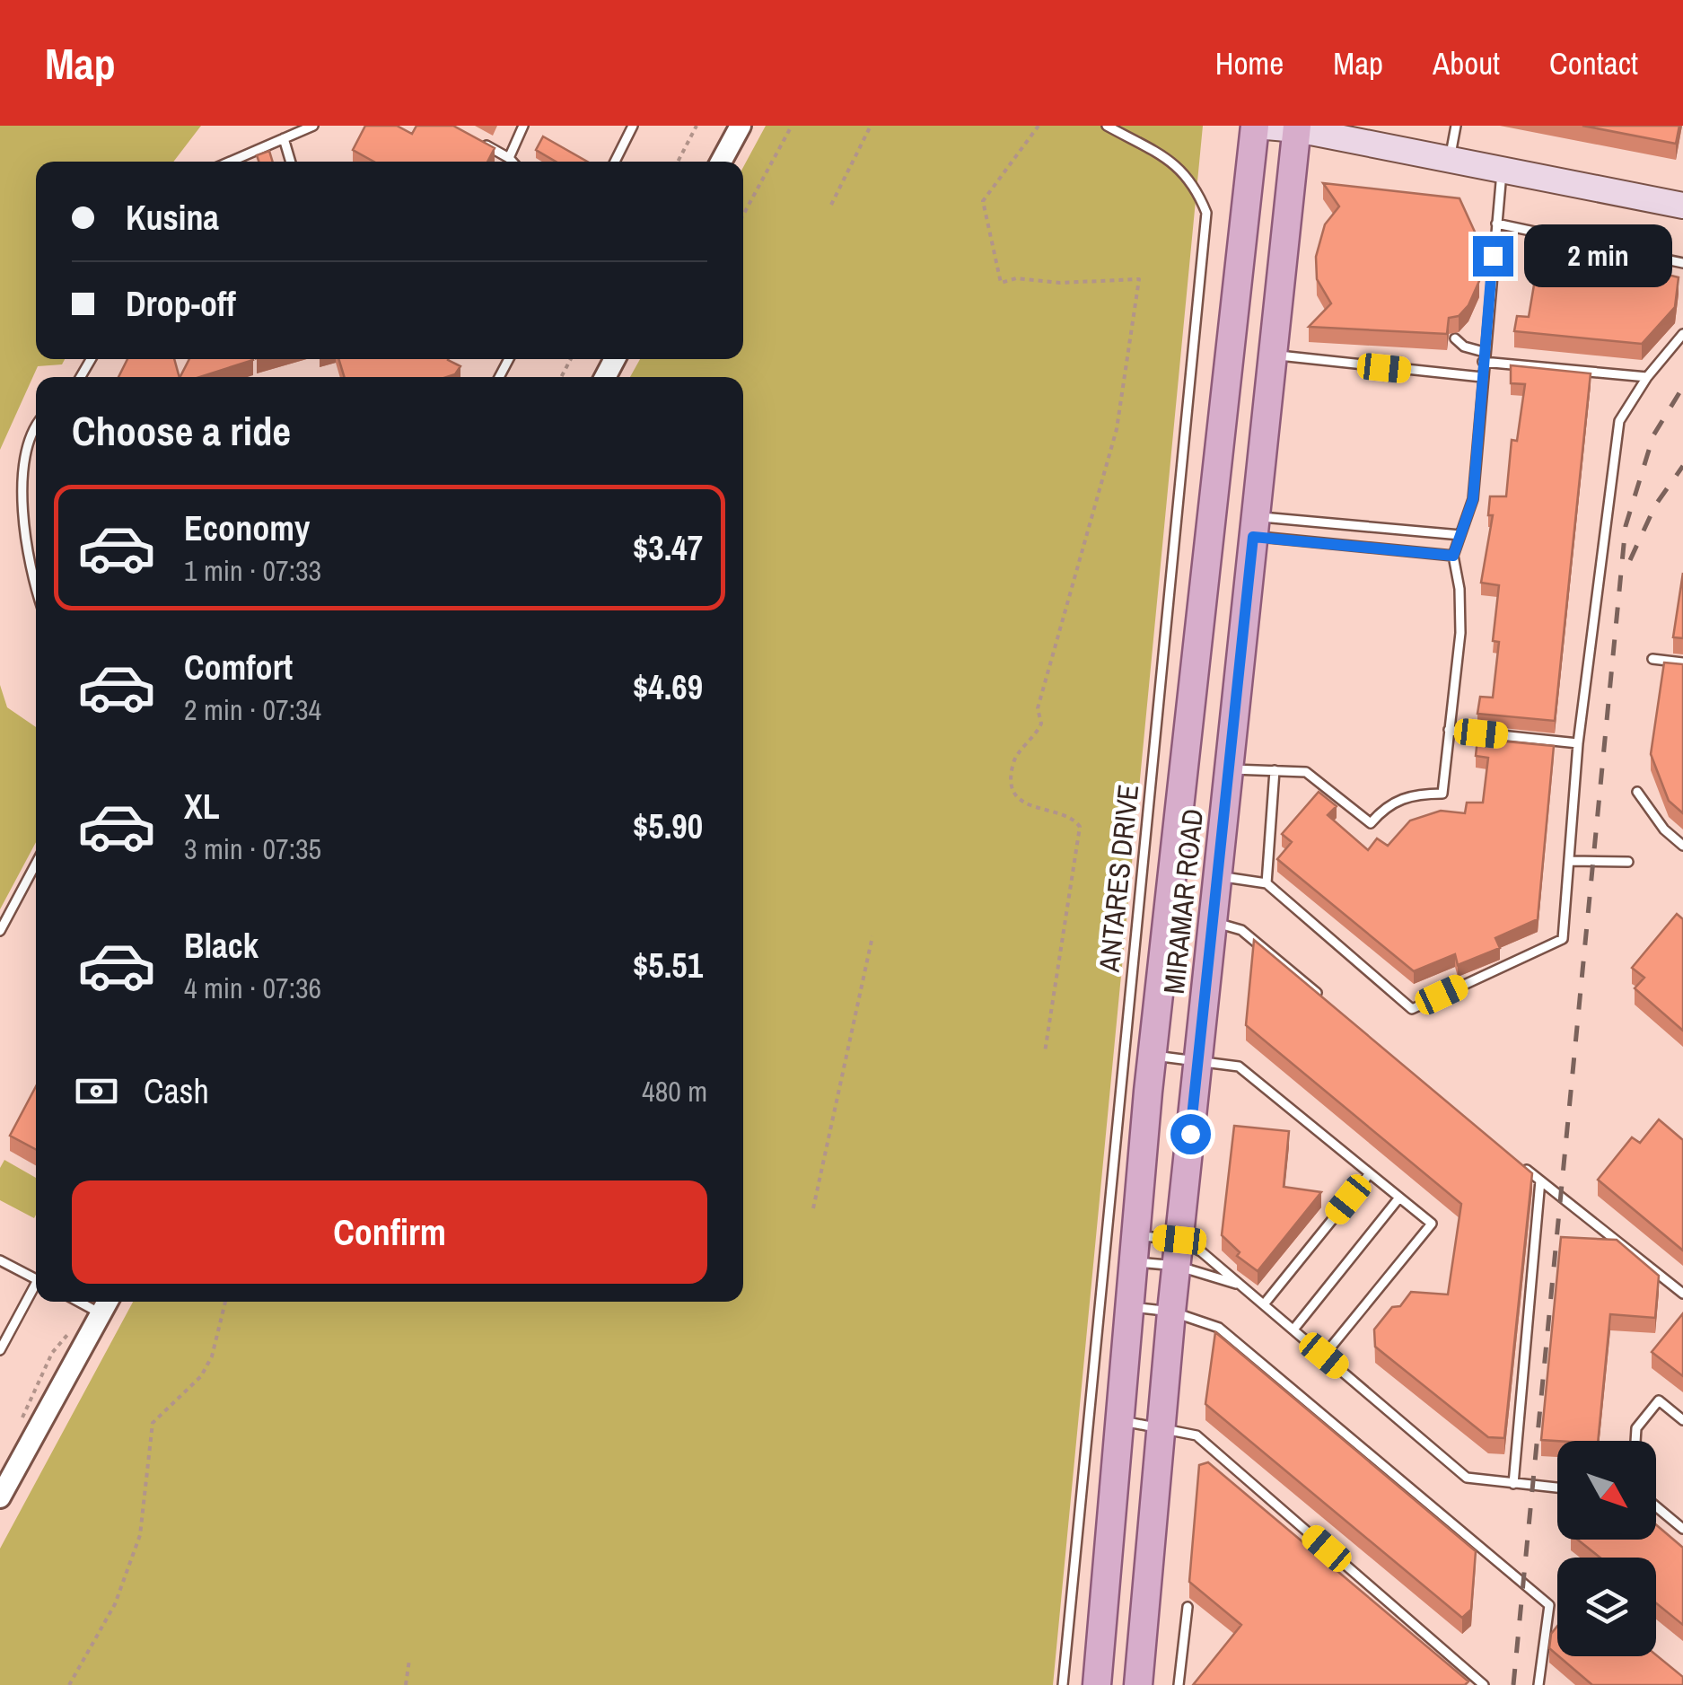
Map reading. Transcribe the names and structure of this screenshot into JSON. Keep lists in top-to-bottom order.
{
  "streets": {
    "main road": ["MIRAMAR ROAD"],
    "lane": ["ANTARES DRIVE"]
  },
  "north": "bottom right",
  "page": {
    "header": "Map",
    "nav": [
      "Home",
      "Map",
      "About",
      "Contact"
    ],
    "banner": ["Kusina", "Drop-off"],
    "bubble": "2 min",
    "heading": "Choose a ride",
    "list": [
      {
        "name": "Economy",
        "note": "1 min · 07:33",
        "value": "$3.47"
      },
      {
        "name": "Comfort",
        "note": "2 min · 07:34",
        "value": "$4.69"
      },
      {
        "name": "XL",
        "note": "3 min · 07:35",
        "value": "$5.90"
      },
      {
        "name": "Black",
        "note": "4 min · 07:36",
        "value": "$5.51"
      }
    ],
    "pay": ["Cash", "480 m"],
    "buttons": "Confirm"
  }
}
